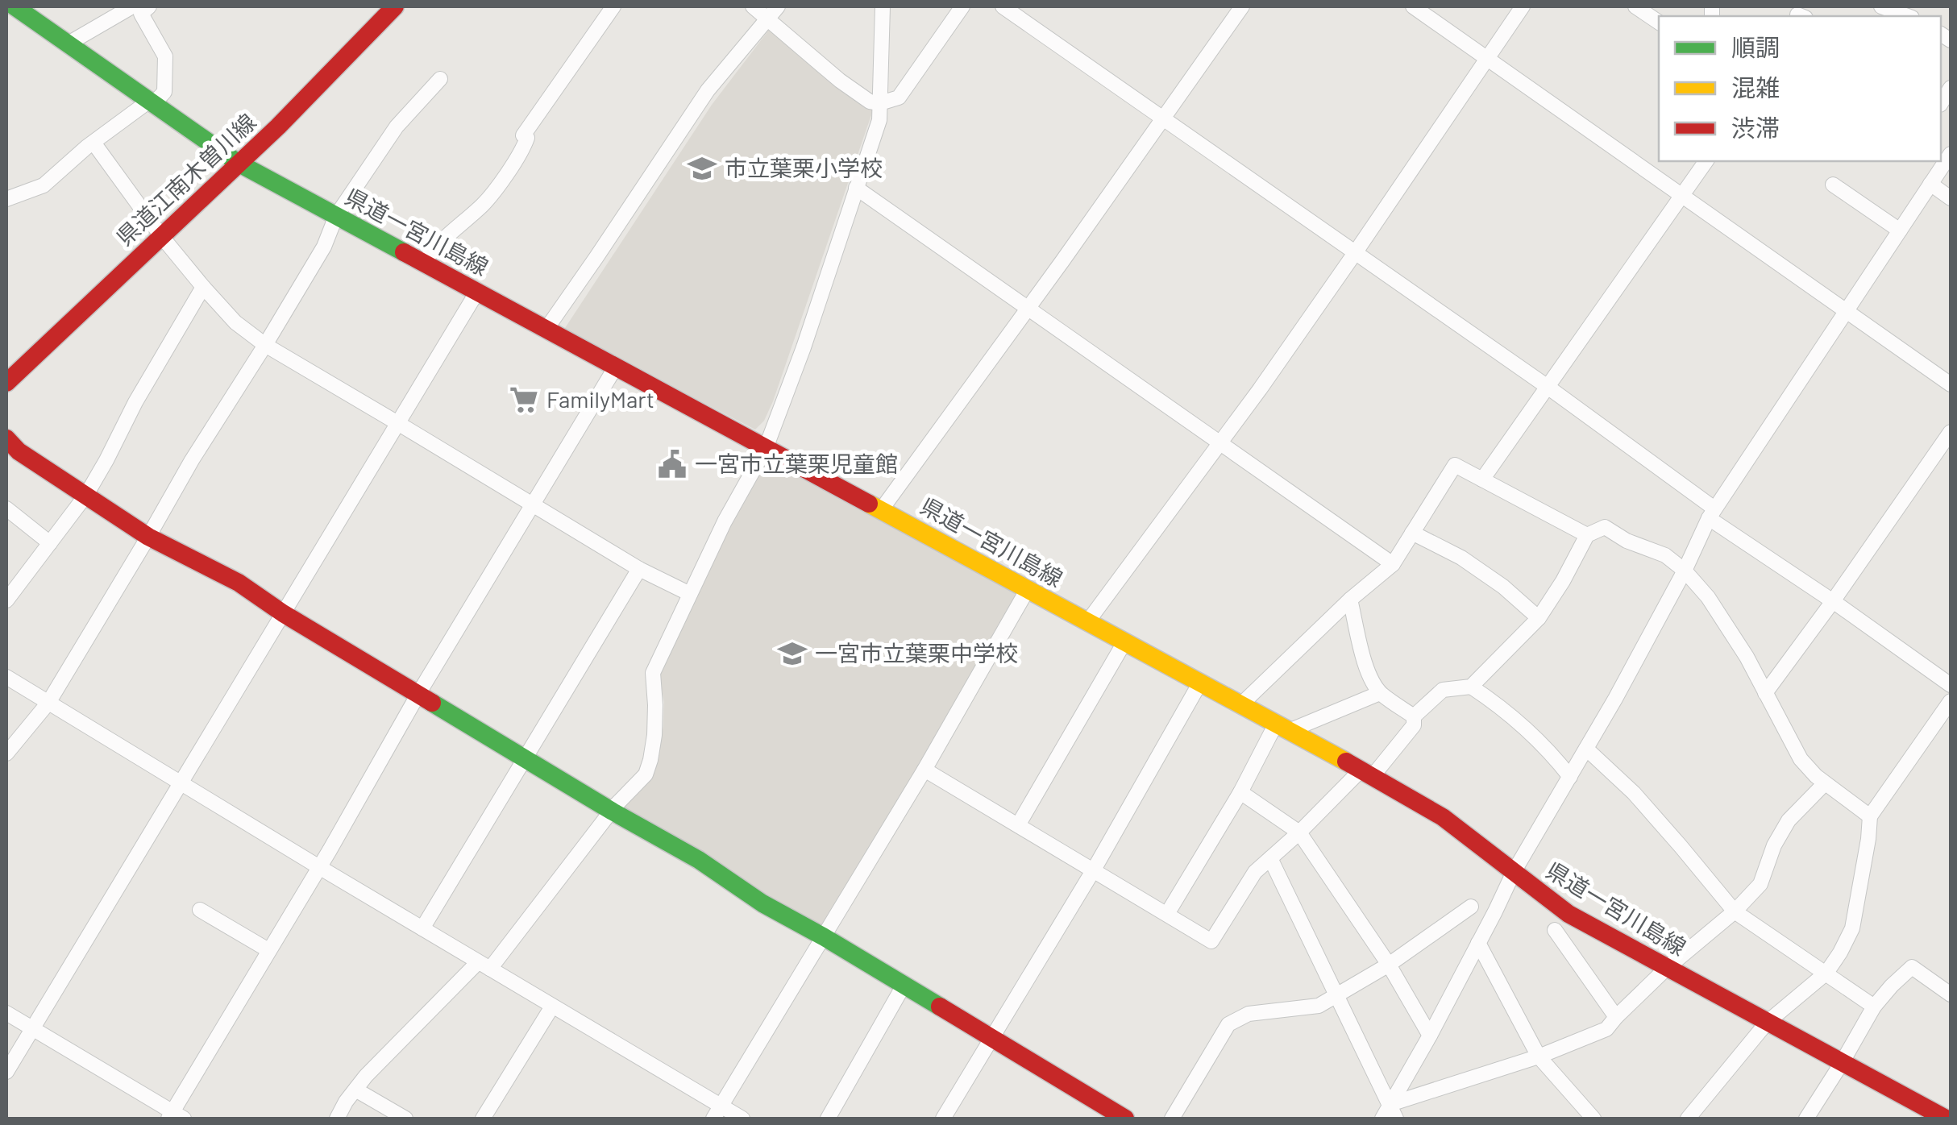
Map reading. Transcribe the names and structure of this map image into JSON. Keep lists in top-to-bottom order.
{
  "streets": {
    "main road": ["県道江南木曽川線", "県道一宮川島線"]
  },
  "crossings": [
    ["県道江南木曽川線", "県道一宮川島線"]
  ],
  "places": {
    "school or university": ["市立葉栗小学校", "一宮市立葉栗中学校"],
    "supermarket": ["FamilyMart"],
    "public building": ["一宮市立葉栗児童館"]
  },
  "legend": ["順調", "混雑", "渋滞"]
}
